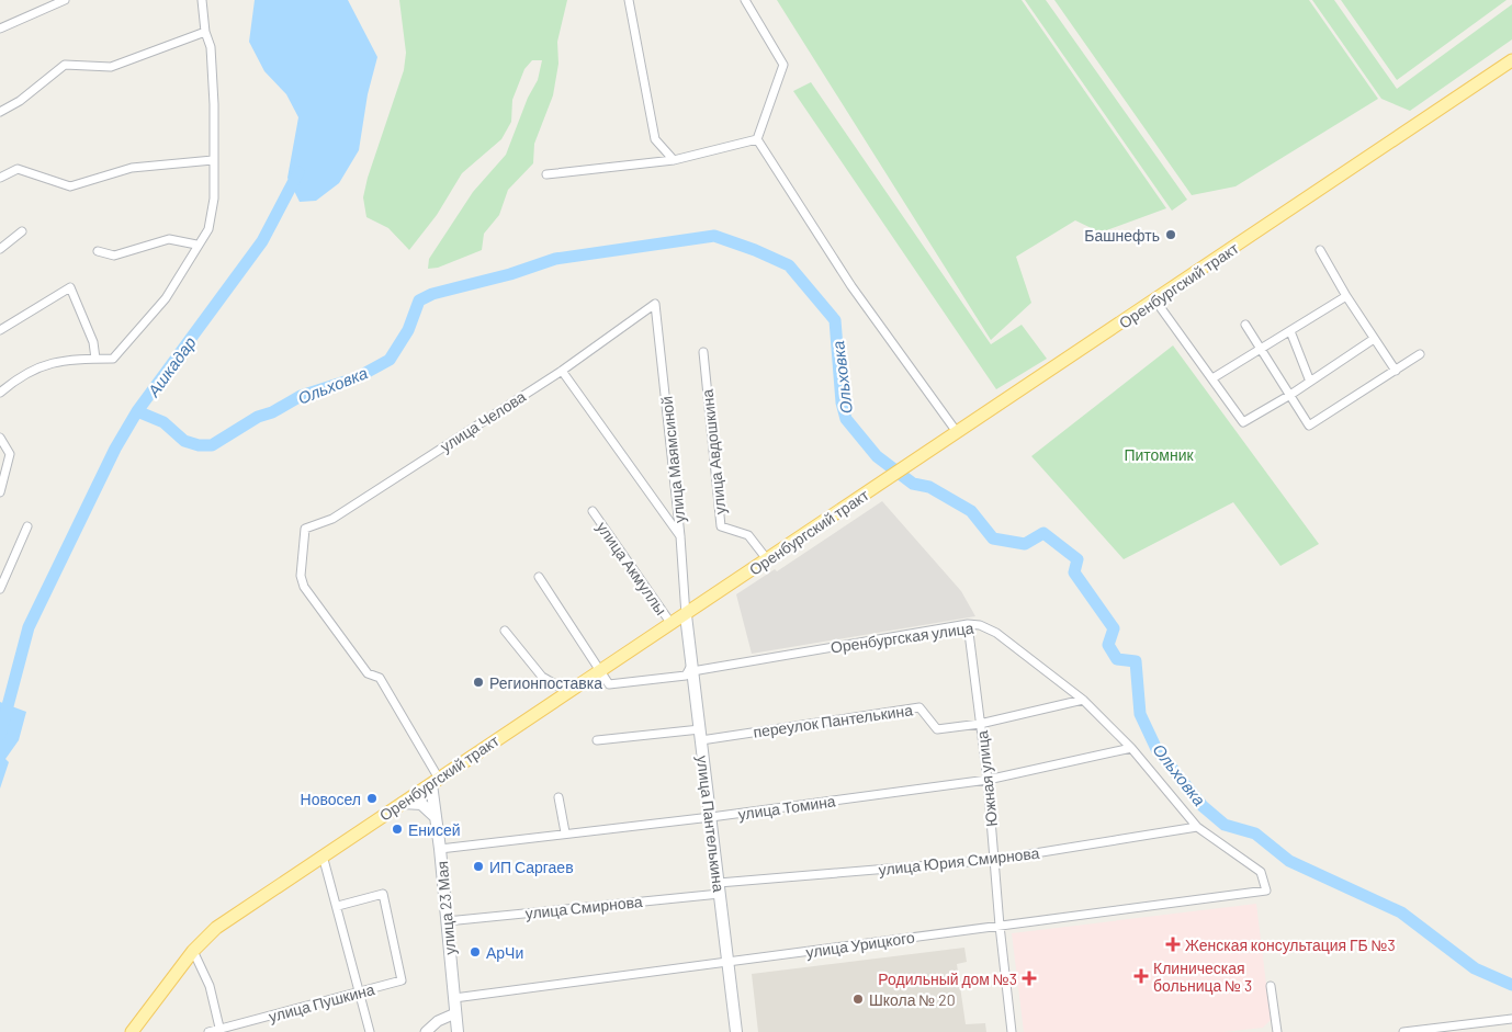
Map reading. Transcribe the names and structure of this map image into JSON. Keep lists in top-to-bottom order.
{
  "streets": {
    "main road": ["Оренбургский тракт", "улица Пантелькина", "улица 23 Мая"],
    "street": [
      "улица Челова",
      "улица Авдошкина",
      "улица Маямсиной",
      "улица Акмуллы",
      "Оренбургская улица",
      "переулок Пантелькина",
      "Южная улица",
      "улица Томина",
      "улица Юрия Смирнова",
      "улица Смирнова",
      "улица Урицкого",
      "улица Пушкина"
    ]
  },
  "crossings": [
    ["Оренбургский тракт", "улица Челова"],
    ["Оренбургский тракт", "улица Авдошкина"],
    ["Оренбургский тракт", "улица Маямсиной"],
    ["Оренбургский тракт", "улица Акмуллы"],
    ["Оренбургский тракт", "Оренбургская улица"],
    ["Оренбургский тракт", "улица Пантелькина"],
    ["Оренбургский тракт", "улица 23 Мая"],
    ["улица Челова", "улица Маямсиной"],
    ["улица Челова", "улица 23 Мая"],
    ["улица Маямсиной", "улица Пантелькина"],
    ["Оренбургская улица", "переулок Пантелькина"],
    ["Оренбургская улица", "Южная улица"],
    ["Оренбургская улица", "улица Томина"],
    ["Оренбургская улица", "улица Пантелькина"],
    ["Оренбургская улица", "улица Юрия Смирнова"],
    ["Оренбургская улица", "улица Урицкого"],
    ["переулок Пантелькина", "Южная улица"],
    ["переулок Пантелькина", "улица Пантелькина"],
    ["Южная улица", "улица Томина"],
    ["Южная улица", "улица Юрия Смирнова"],
    ["Южная улица", "улица Урицкого"],
    ["улица Томина", "улица Пантелькина"],
    ["улица Томина", "улица 23 Мая"],
    ["улица Пантелькина", "улица Юрия Смирнова"],
    ["улица Пантелькина", "улица Смирнова"],
    ["улица Пантелькина", "улица Урицкого"],
    ["улица Юрия Смирнова", "улица Смирнова"],
    ["улица Смирнова", "улица 23 Мая"],
    ["улица 23 Мая", "улица Урицкого"]
  ],
  "water": ["Ашкадар", "Ольховка"],
  "parks": ["Питомник"],
  "places": {
    "other": [
      "Башнефть",
      "Регионпоставка",
      "Новосел",
      "Енисей",
      "ИП Саргаев",
      "АрЧи",
      "Школа № 20"
    ],
    "health": ["Женская консультация ГБ №3", "Клиническая больница № 3", "Родильный дом №3"]
  }
}
